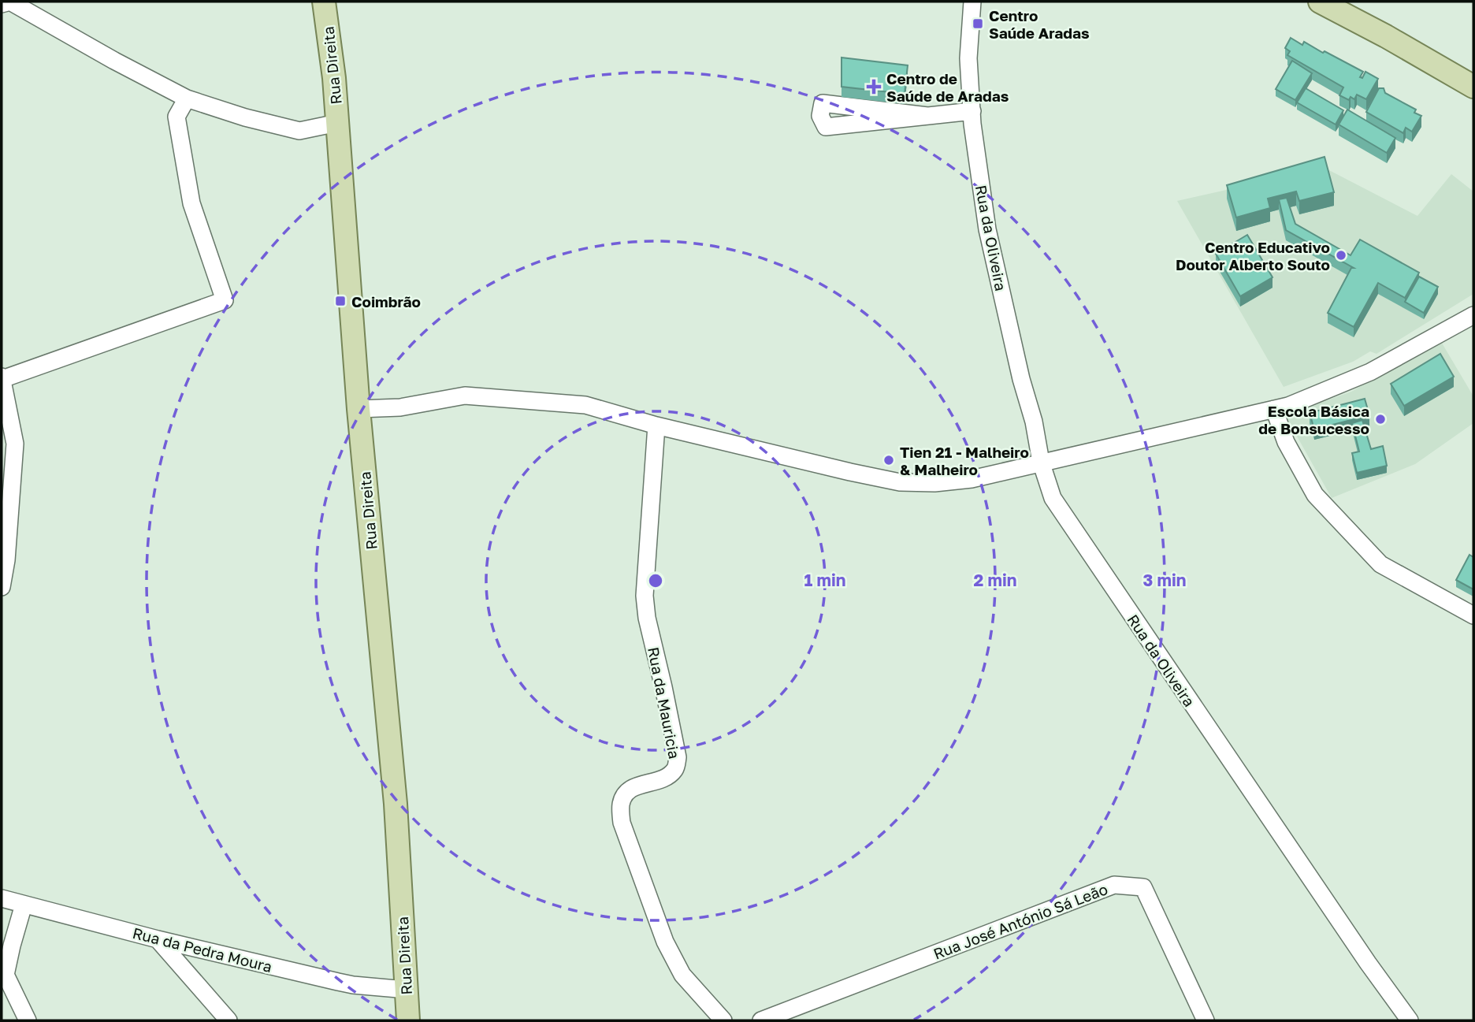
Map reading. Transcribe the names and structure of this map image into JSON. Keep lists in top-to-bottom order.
{
  "streets": {
    "main road": ["Rua Direita"],
    "street": [
      "Rua da Oliveira",
      "Rua da Mauricia",
      "Rua José António Sá Leão",
      "Rua da Pedra Moura"
    ]
  },
  "crossings": [
    ["Rua Direita", "Rua da Pedra Moura"]
  ],
  "places": {
    "transit": ["Centro Saúde Aradas", "Coimbrão"],
    "health": ["Centro de Saúde de Aradas"],
    "other": ["Centro Educativo Doutor Alberto Souto", "Escola Básica de Bonsucesso", "Tien 21 - Malheiro & Malheiro"]
  },
  "rings": ["1 min", "2 min", "3 min"]
}
